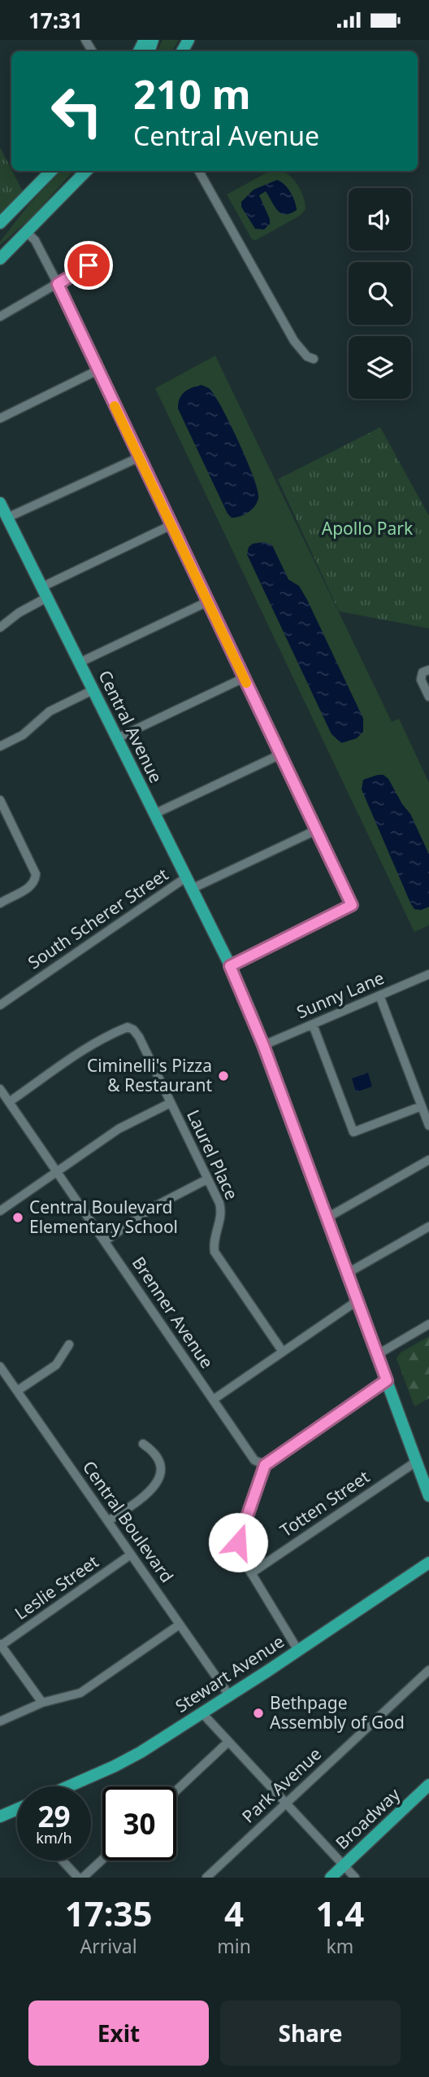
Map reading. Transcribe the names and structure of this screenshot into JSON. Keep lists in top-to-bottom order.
{
  "streets": {
    "main road": ["Central Avenue", "Stewart Avenue", "Broadway"],
    "street": [
      "South Scherer Street",
      "Sunny Lane",
      "Laurel Place",
      "Brenner Avenue",
      "Totten Street",
      "Central Boulevard",
      "Leslie Street",
      "Park Avenue"
    ]
  },
  "crossings": [
    ["Central Avenue", "South Scherer Street"],
    ["Central Avenue", "Sunny Lane"],
    ["Laurel Place", "Brenner Avenue"],
    ["Central Boulevard", "Leslie Street"],
    ["Central Boulevard", "Stewart Avenue"]
  ],
  "parks": ["Apollo Park"],
  "places": ["Ciminelli's Pizza & Restaurant", "Central Boulevard Elementary School", "Bethpage Assembly of God"],
  "page": {
    "status": "17:31",
    "turn": ["210 m", "Central Avenue"],
    "speed": "29 km/h",
    "limit": "30",
    "eta": [
      "17:35",
      "Arrival",
      "4",
      "min",
      "1.4",
      "km"
    ],
    "buttons": ["Exit", "Share"]
  }
}
